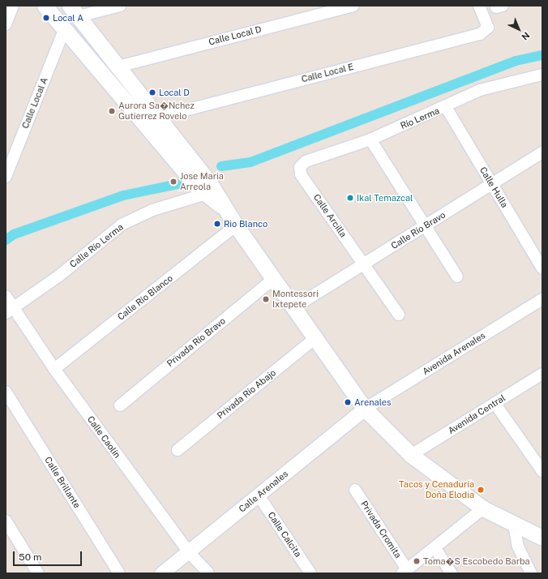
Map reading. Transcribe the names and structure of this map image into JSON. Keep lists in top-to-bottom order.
{
  "streets": {
    "street": [
      "Calle Local D",
      "Calle Local E",
      "Calle Local A",
      "Río Lerma",
      "Calle Hulla",
      "Calle Arcilla",
      "Calle Río Bravo",
      "Calle Río Lerma",
      "Calle Río Blanco",
      "Privada Río Bravo",
      "Avenida Arenales",
      "Privada Río Abajo",
      "Avenida Central",
      "Calle Caolín",
      "Calle Brillante",
      "Calle Arenales",
      "Privada Cromita",
      "Calle Calcita"
    ]
  },
  "crossings": [
    ["Río Lerma", "Calle Hulla"],
    ["Río Lerma", "Calle Arcilla"],
    ["Calle Hulla", "Calle Río Bravo"],
    ["Calle Arcilla", "Calle Río Bravo"],
    ["Calle Río Lerma", "Calle Caolín"],
    ["Calle Río Blanco", "Calle Caolín"],
    ["Avenida Arenales", "Calle Arenales"],
    ["Calle Caolín", "Calle Arenales"],
    ["Calle Arenales", "Calle Calcita"]
  ],
  "places": [
    "Local A",
    "Local D",
    "Aurora Sa�Nchez Gutierrez Rovelo",
    "Jose Maria Arreola",
    "Ikal Temazcal",
    "Rio Blanco",
    "Montessori Ixtepete",
    "Arenales",
    "Tacos y Cenaduría Doña Elodia",
    "Toma�S Escobedo Barba"
  ],
  "scale_bar": "50 m",
  "north": "bottom right"
}
